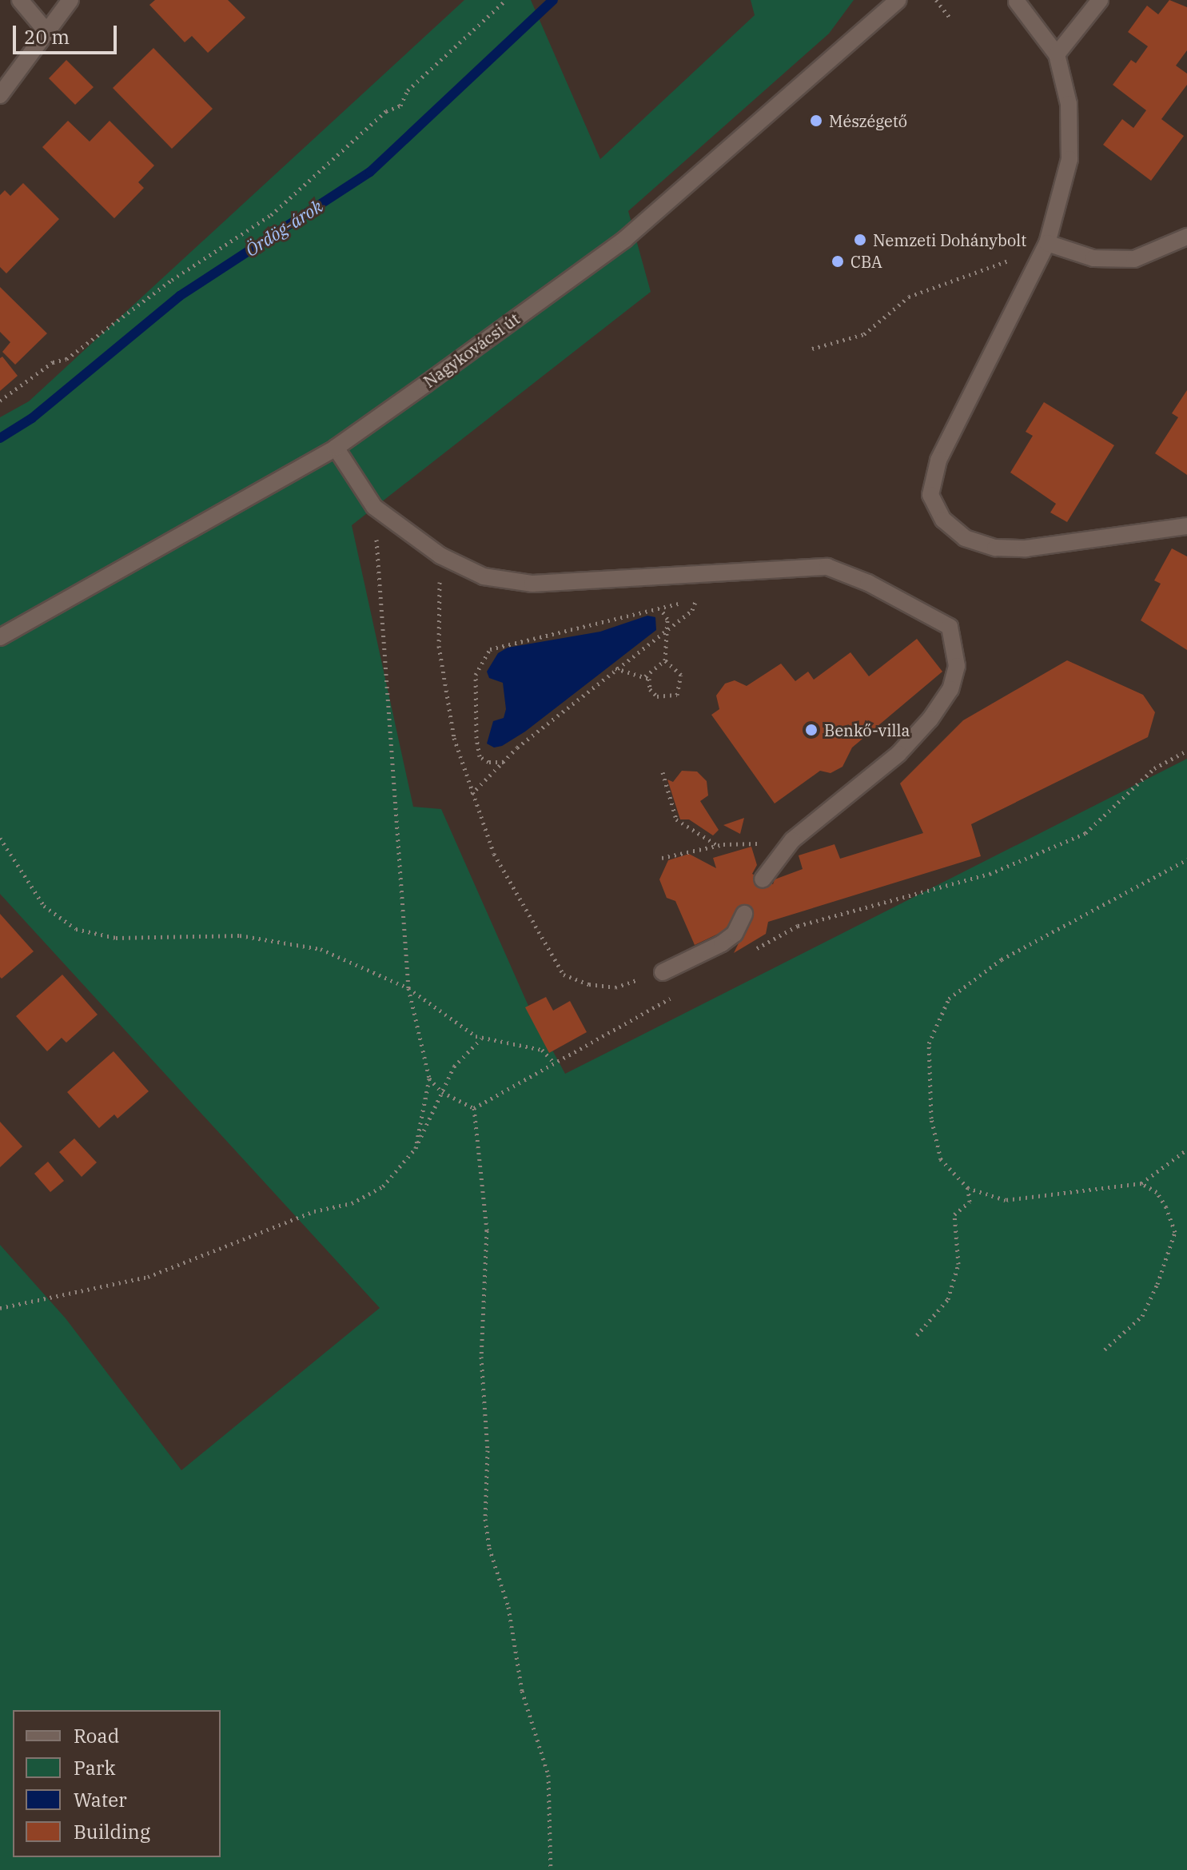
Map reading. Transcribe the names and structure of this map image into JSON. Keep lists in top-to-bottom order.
{
  "streets": {
    "street": ["Nagykovácsi út"]
  },
  "water": ["Ördög-árok"],
  "places": [
    "Mészégető",
    "Nemzeti Dohánybolt",
    "CBA",
    "Benkő-villa"
  ],
  "legend": [
    "Road",
    "Park",
    "Water",
    "Building"
  ],
  "scale_bar": "20 m"
}
